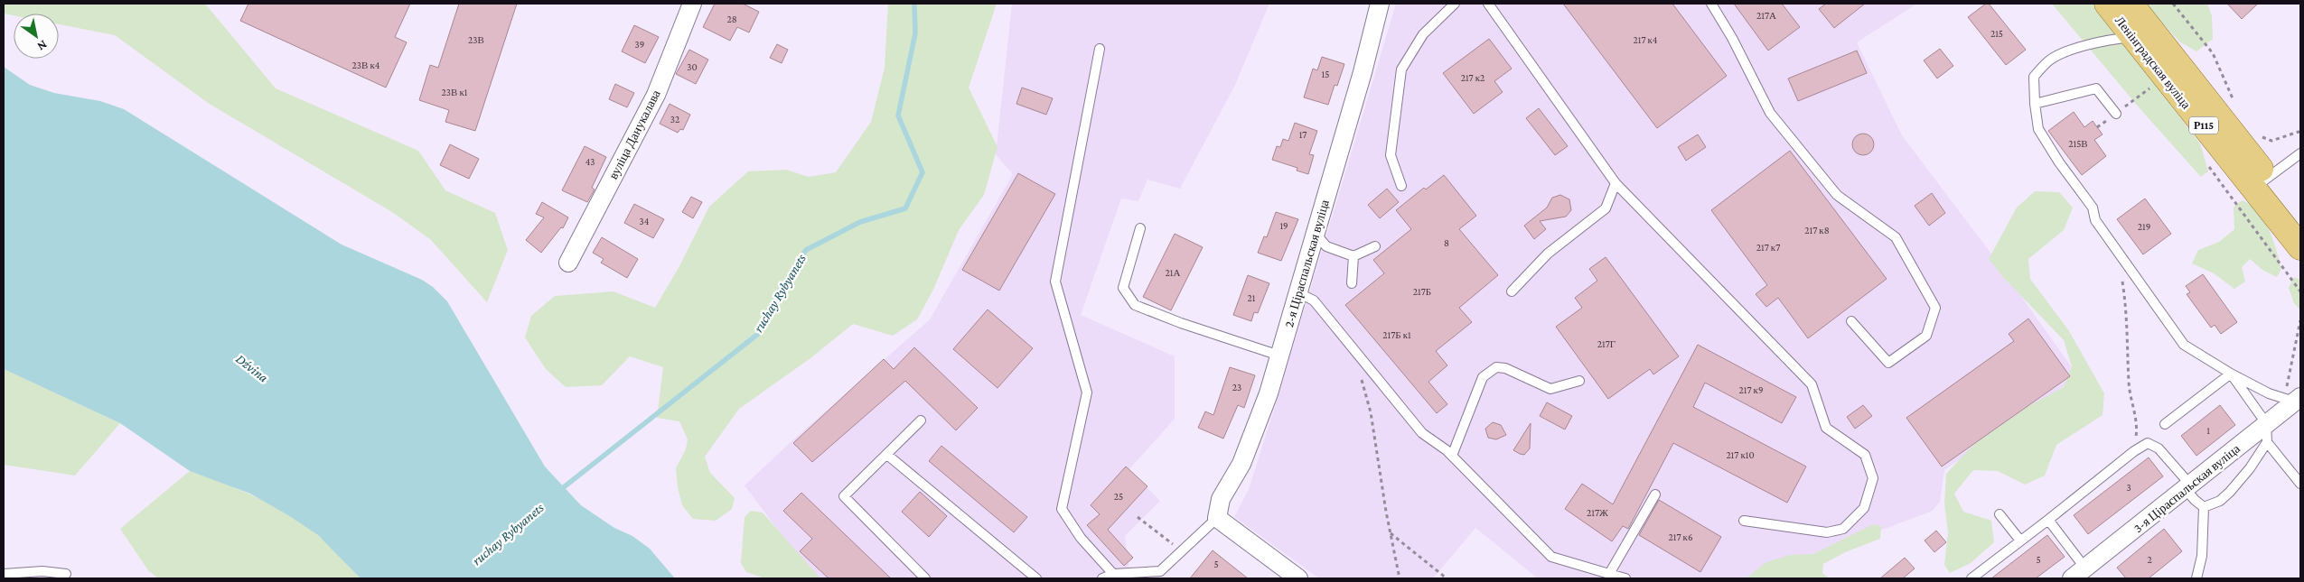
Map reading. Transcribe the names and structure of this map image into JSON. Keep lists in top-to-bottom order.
{
  "streets": {
    "main road": ["Ленінградская вуліца", "Р115"],
    "street": ["вуліца Данукалава", "2-я Ціраспальская вуліца", "3-я Ціраспальская вуліца"]
  },
  "water": ["ruchay Rybyanets", "Dźvina"],
  "house_numbers": [
    "217А",
    "28",
    "215",
    "23В",
    "217 к4",
    "39",
    "23В к4",
    "30",
    "15",
    "217 к2",
    "23В к1",
    "32",
    "17",
    "215В",
    "43",
    "34",
    "19",
    "219",
    "217 к8",
    "8",
    "217 к7",
    "21А",
    "217Б",
    "21",
    "217Б к1",
    "217Г",
    "23",
    "217 к9",
    "1",
    "217 к10",
    "3",
    "25",
    "217Ж",
    "217 к6",
    "5",
    "2",
    "5"
  ],
  "north": "bottom right"
}
